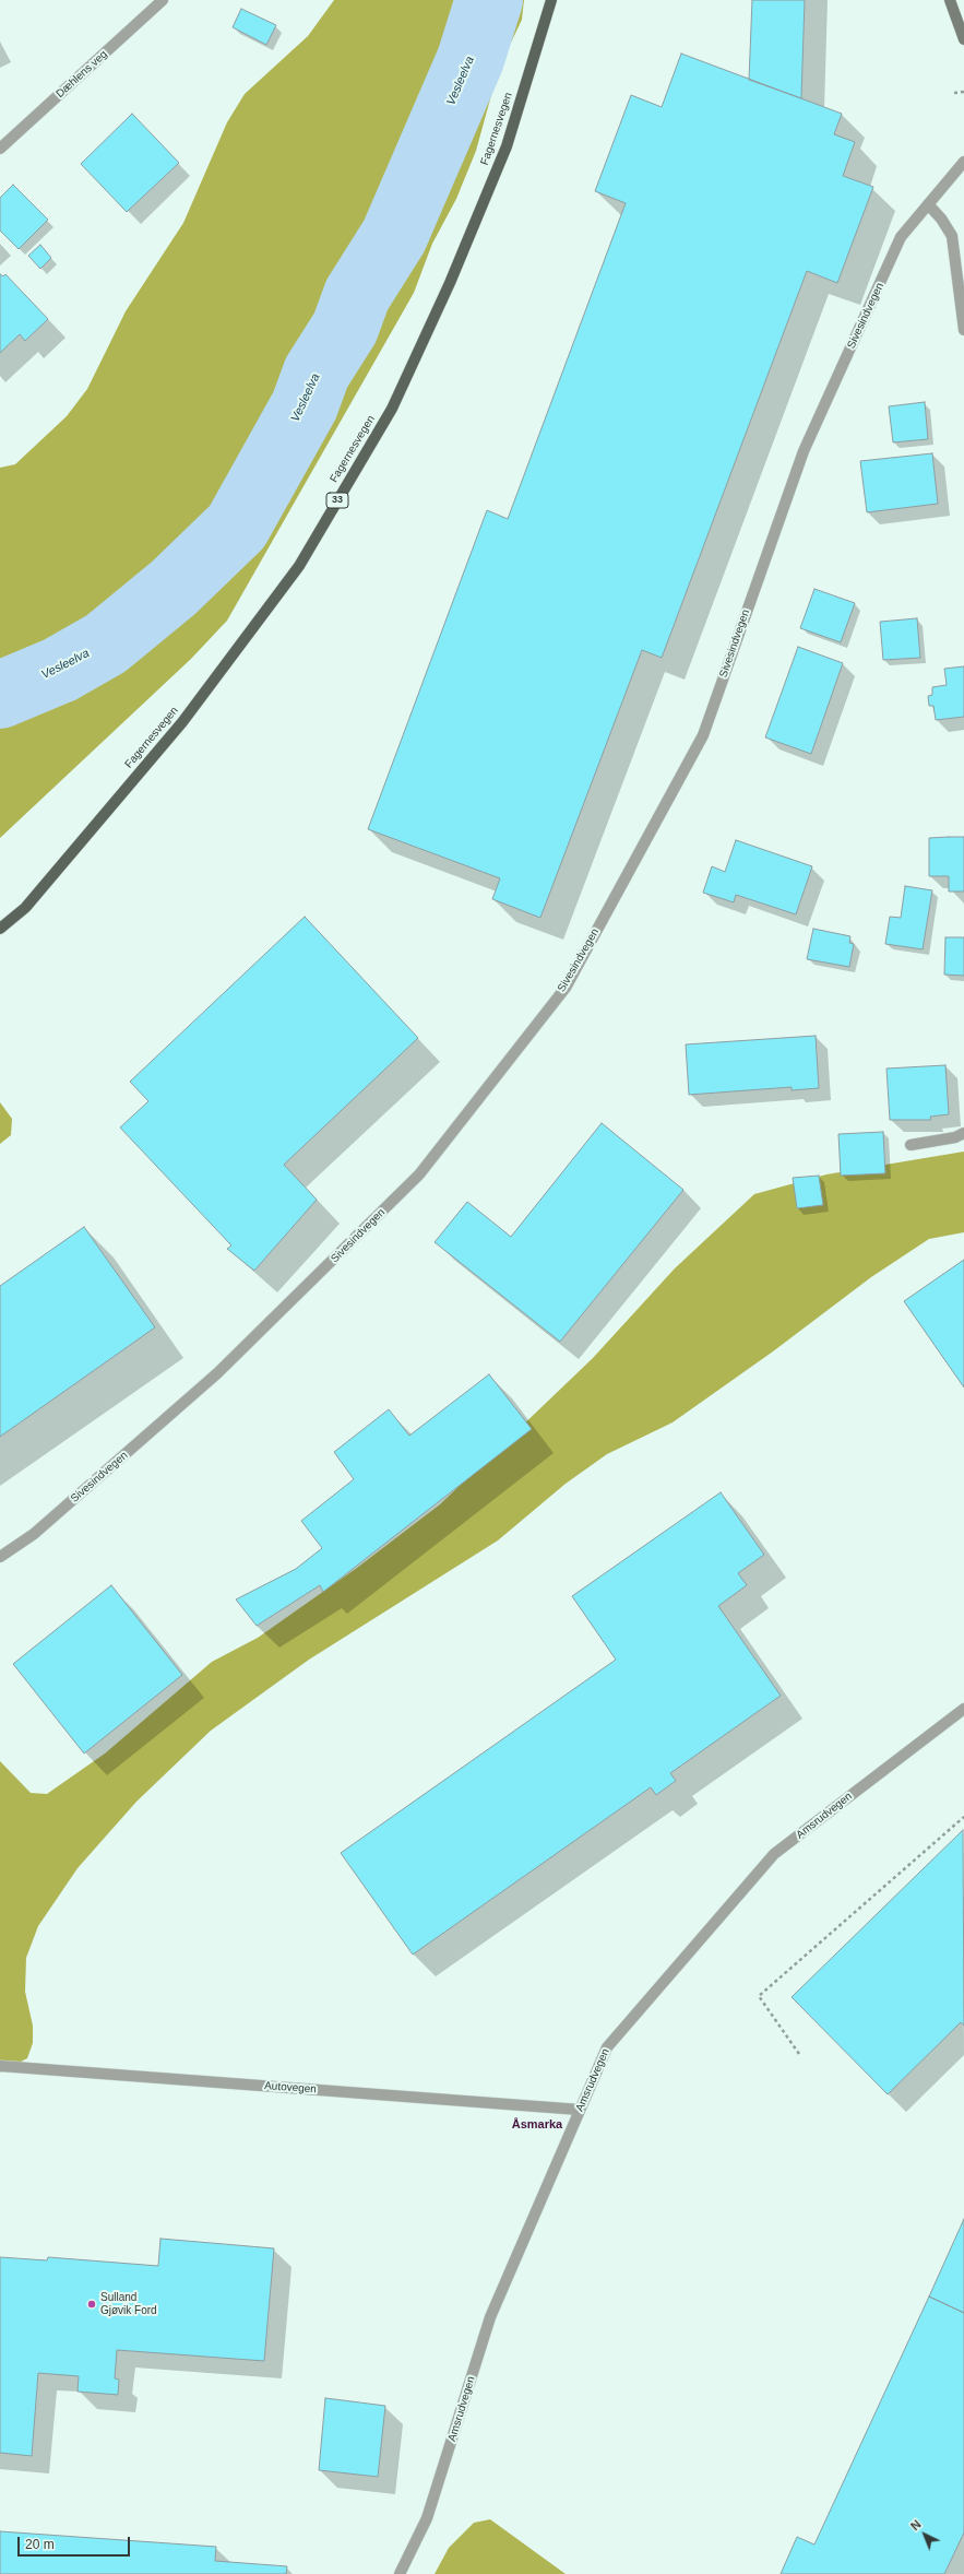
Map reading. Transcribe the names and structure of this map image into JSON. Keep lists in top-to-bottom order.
{
  "streets": {
    "main road": ["Fagernesvegen", "33"],
    "street": [
      "Dæhlens veg",
      "Sivesindvegen",
      "Amsrudvegen",
      "Autovegen"
    ]
  },
  "crossings": [
    ["Amsrudvegen", "Autovegen"]
  ],
  "districts": ["Åsmarka"],
  "water": ["Vesleelva"],
  "places": ["Sulland Gjøvik Ford"],
  "scale_bar": "20 m",
  "north": "top left"
}
